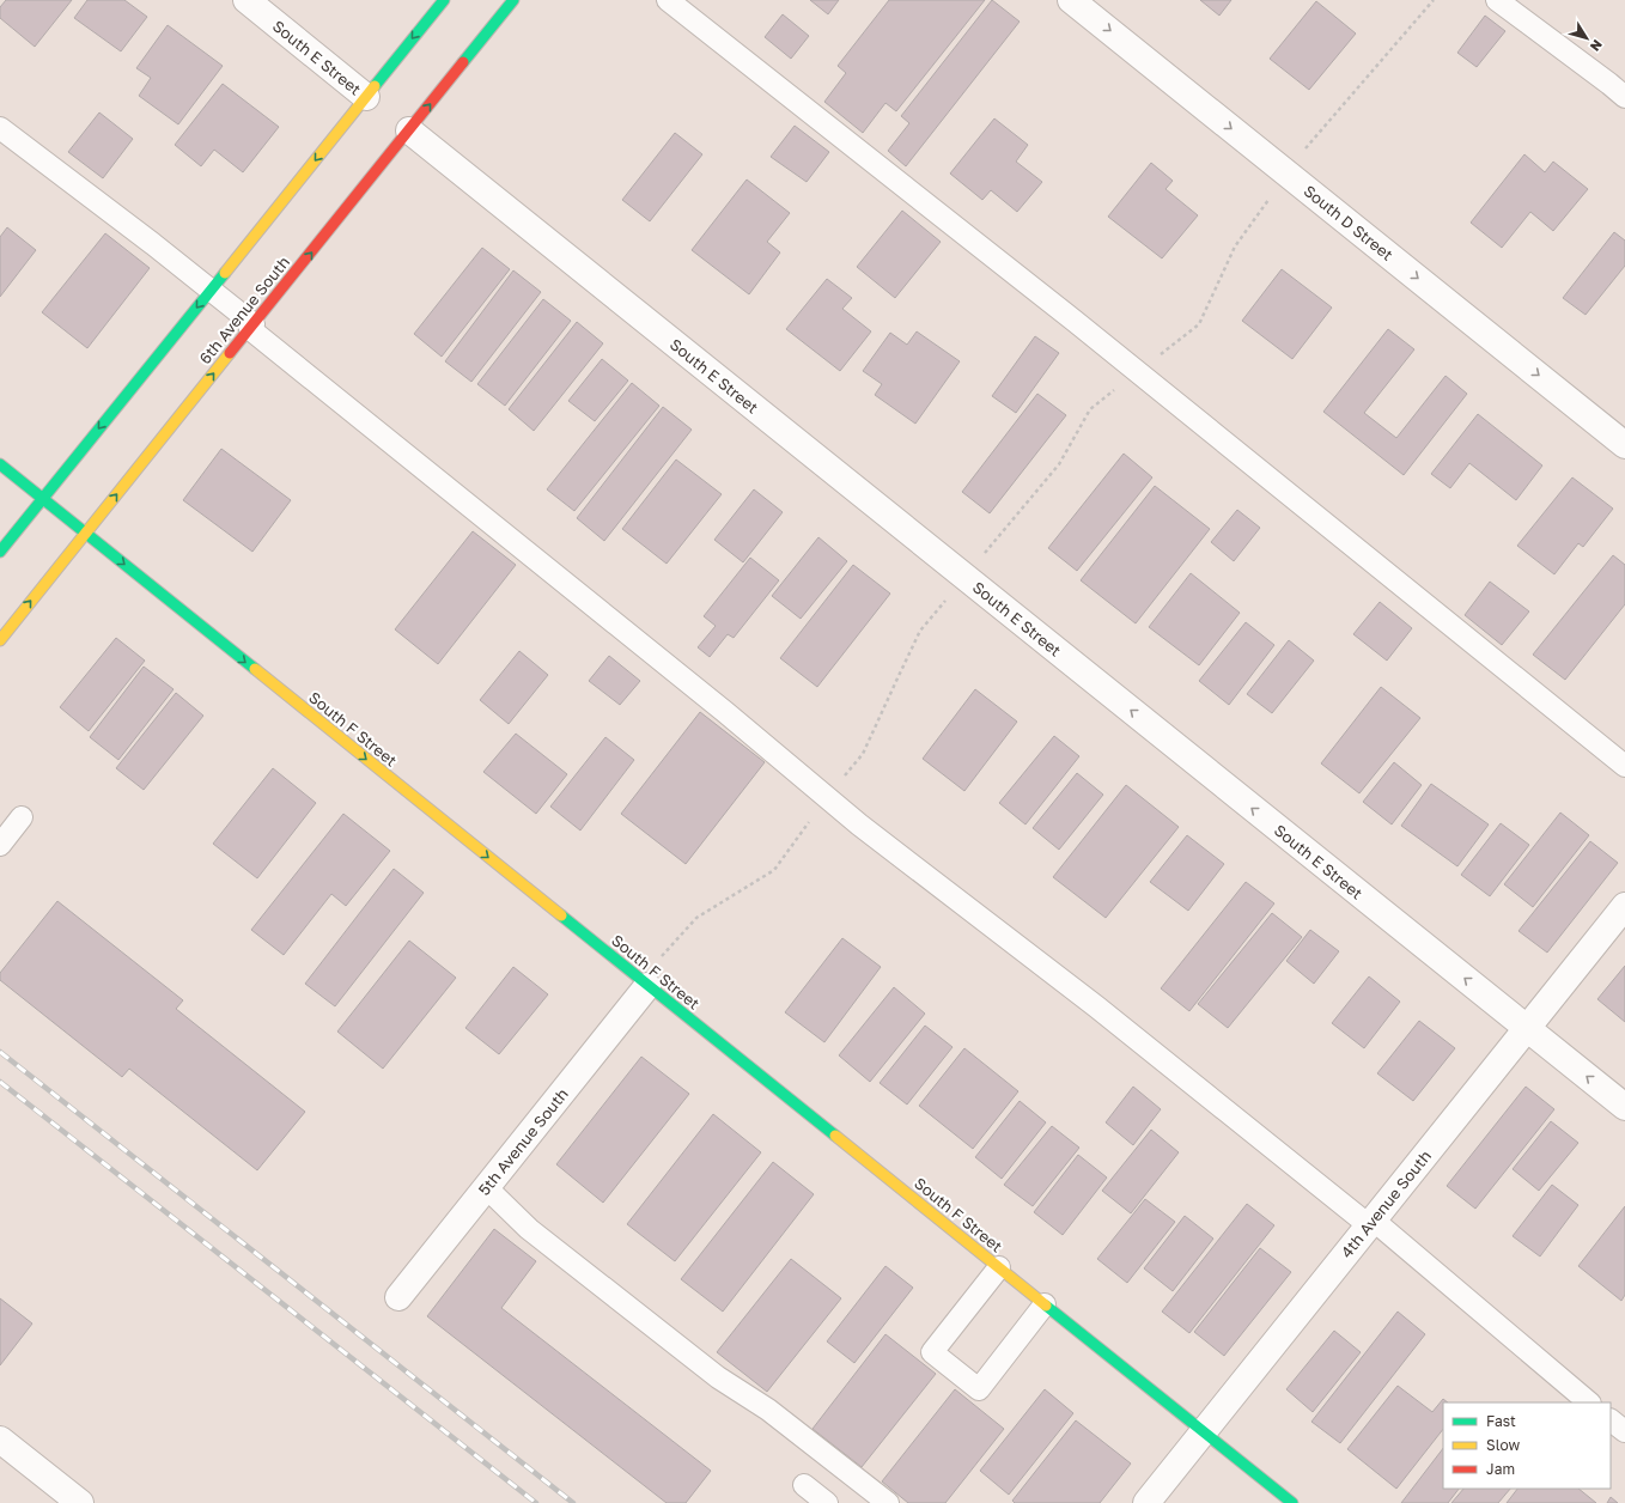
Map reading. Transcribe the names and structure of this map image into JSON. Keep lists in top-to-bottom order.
{
  "streets": {
    "street": [
      "South E Street",
      "South D Street",
      "6th Avenue South",
      "South F Street",
      "5th Avenue South",
      "4th Avenue South"
    ]
  },
  "crossings": [
    ["South E Street", "6th Avenue South"],
    ["South E Street", "4th Avenue South"],
    ["6th Avenue South", "South F Street"],
    ["South F Street", "5th Avenue South"],
    ["South F Street", "4th Avenue South"]
  ],
  "one_way": ["South E Street", "South D Street", "South F Street"],
  "legend": ["Fast", "Slow", "Jam"],
  "north": "bottom right"
}
